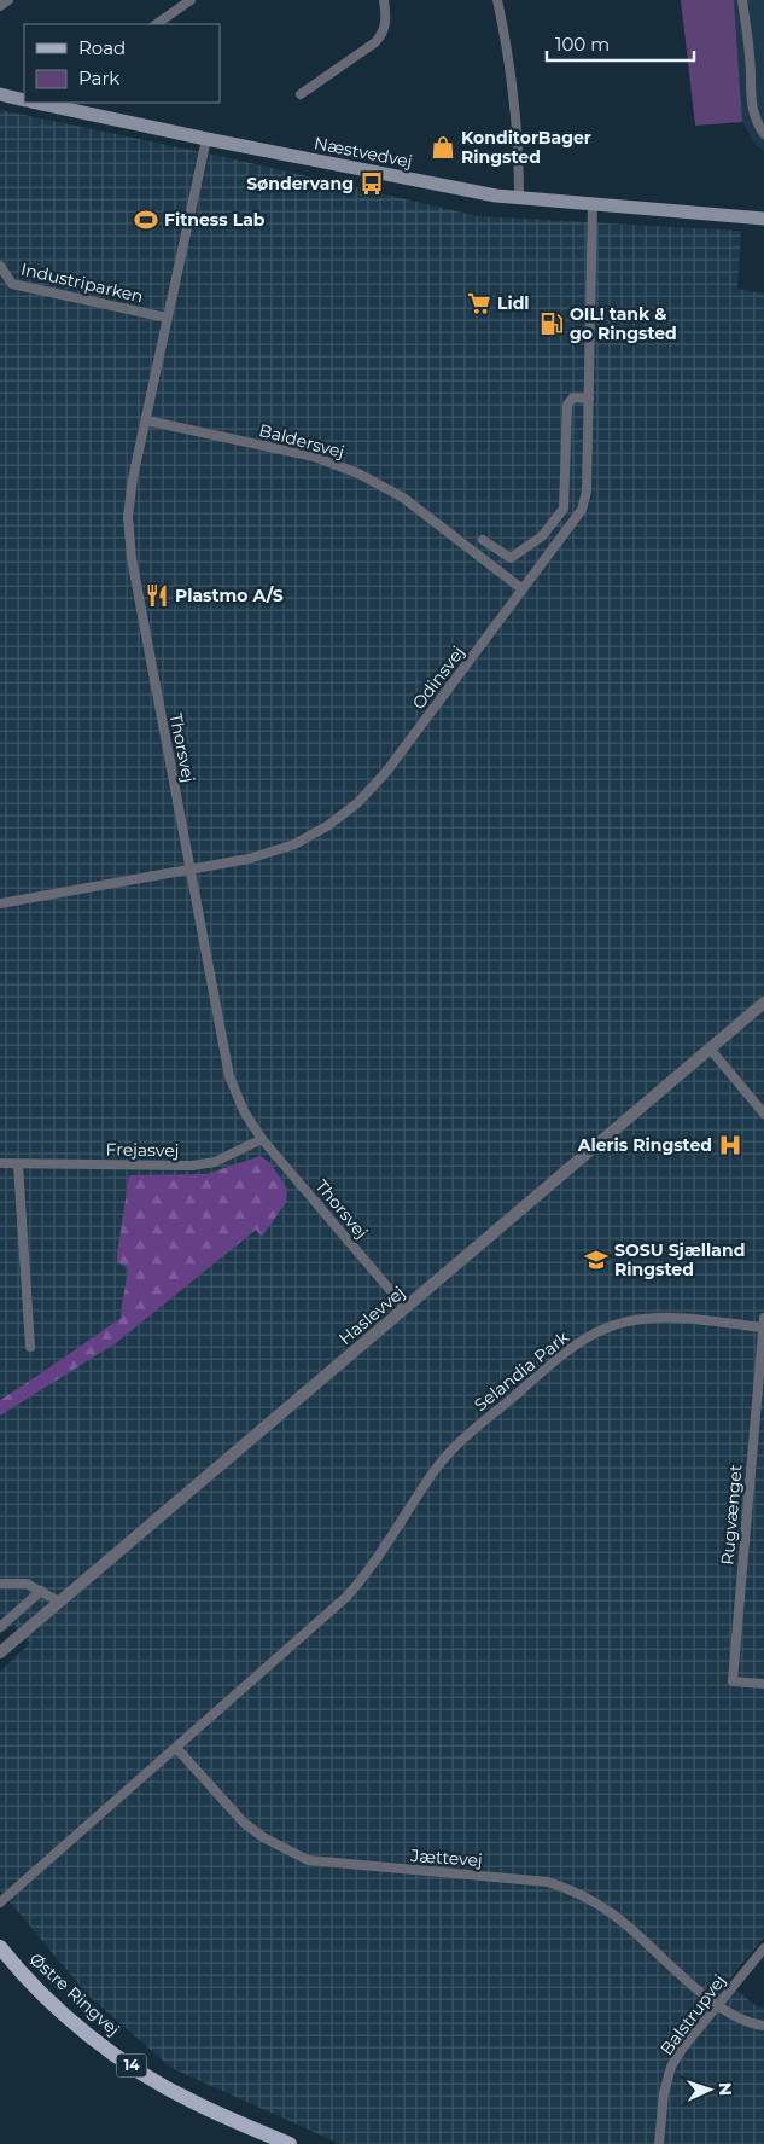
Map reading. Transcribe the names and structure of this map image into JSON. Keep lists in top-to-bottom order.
{
  "streets": {
    "main road": ["Næstvedvej", "Østre Ringvej", "14"],
    "street": [
      "Industriparken",
      "Baldersvej",
      "Odinsvej",
      "Thorsvej",
      "Frejasvej",
      "Haslevvej",
      "Selandia Park",
      "Rugvænget",
      "Jættevej",
      "Balstrupvej"
    ]
  },
  "crossings": [
    ["Næstvedvej", "Odinsvej"],
    ["Næstvedvej", "Thorsvej"],
    ["Industriparken", "Thorsvej"],
    ["Baldersvej", "Odinsvej"],
    ["Baldersvej", "Thorsvej"],
    ["Odinsvej", "Thorsvej"],
    ["Thorsvej", "Frejasvej"],
    ["Thorsvej", "Haslevvej"],
    ["Selandia Park", "Rugvænget"],
    ["Selandia Park", "Jættevej"],
    ["Jættevej", "Balstrupvej"]
  ],
  "places": {
    "shop": ["KonditorBager Ringsted"],
    "bus stop": ["Søndervang"],
    "sports": ["Fitness Lab"],
    "supermarket": ["Lidl"],
    "fuel station": ["OIL! tank & go Ringsted"],
    "restaurant": ["Plastmo A/S"],
    "hospital": ["Aleris Ringsted"],
    "school or university": ["SOSU Sjælland Ringsted"]
  },
  "legend": ["Road", "Park"],
  "scale_bar": "100 m",
  "north": "right"
}
